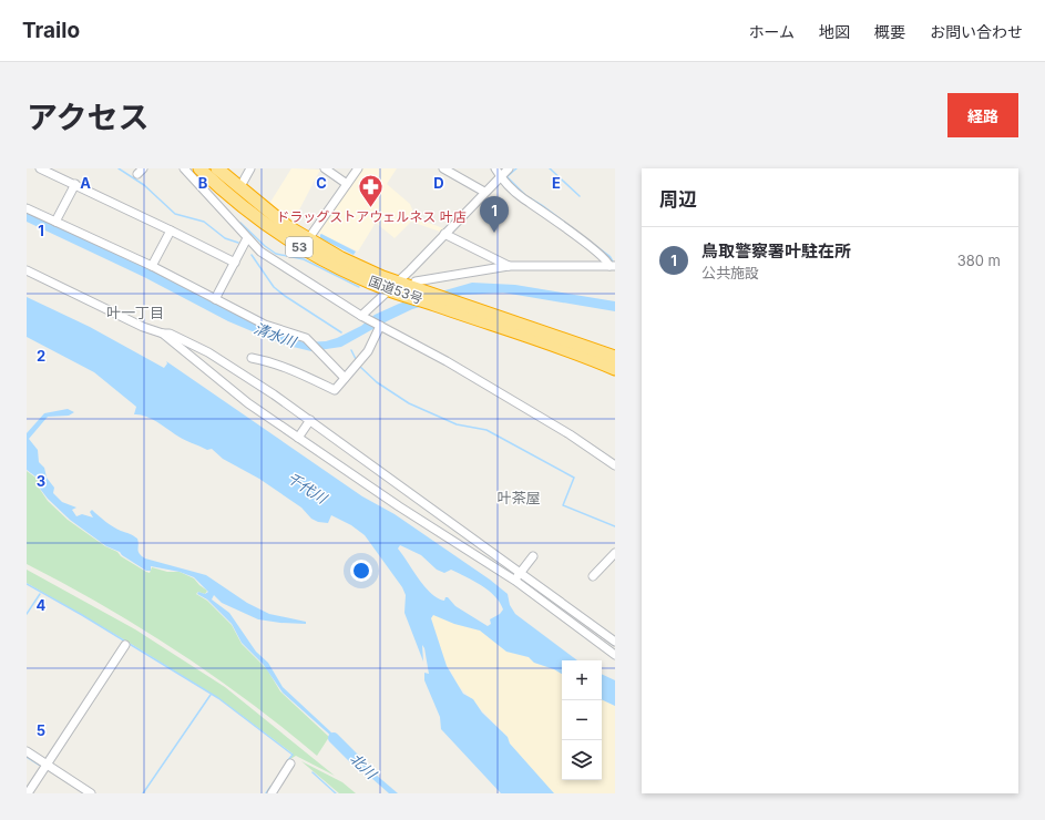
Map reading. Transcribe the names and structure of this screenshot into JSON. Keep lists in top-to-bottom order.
{
  "streets": {
    "highway": ["53", "国道53号"]
  },
  "districts": ["叶一丁目", "叶茶屋"],
  "water": ["清水川", "千代川", "北川"],
  "places": {
    "pharmacy": ["ドラッグストアウェルネス 叶店"]
  },
  "page": {
    "header": "Trailo",
    "nav": [
      "ホーム",
      "地図",
      "概要",
      "お問い合わせ"
    ],
    "title": "アクセス",
    "buttons": "経路",
    "heading": "周辺",
    "pins": "1",
    "list": [
      {
        "mark": "1",
        "name": "鳥取警察署叶駐在所",
        "note": "公共施設",
        "value": "380 m"
      }
    ],
    "map_buttons": ["+", "−"]
  },
  "grid": {
    "columns": [
      "A",
      "B",
      "C",
      "D",
      "E"
    ],
    "rows": [
      "1",
      "2",
      "3",
      "4",
      "5"
    ]
  }
}
